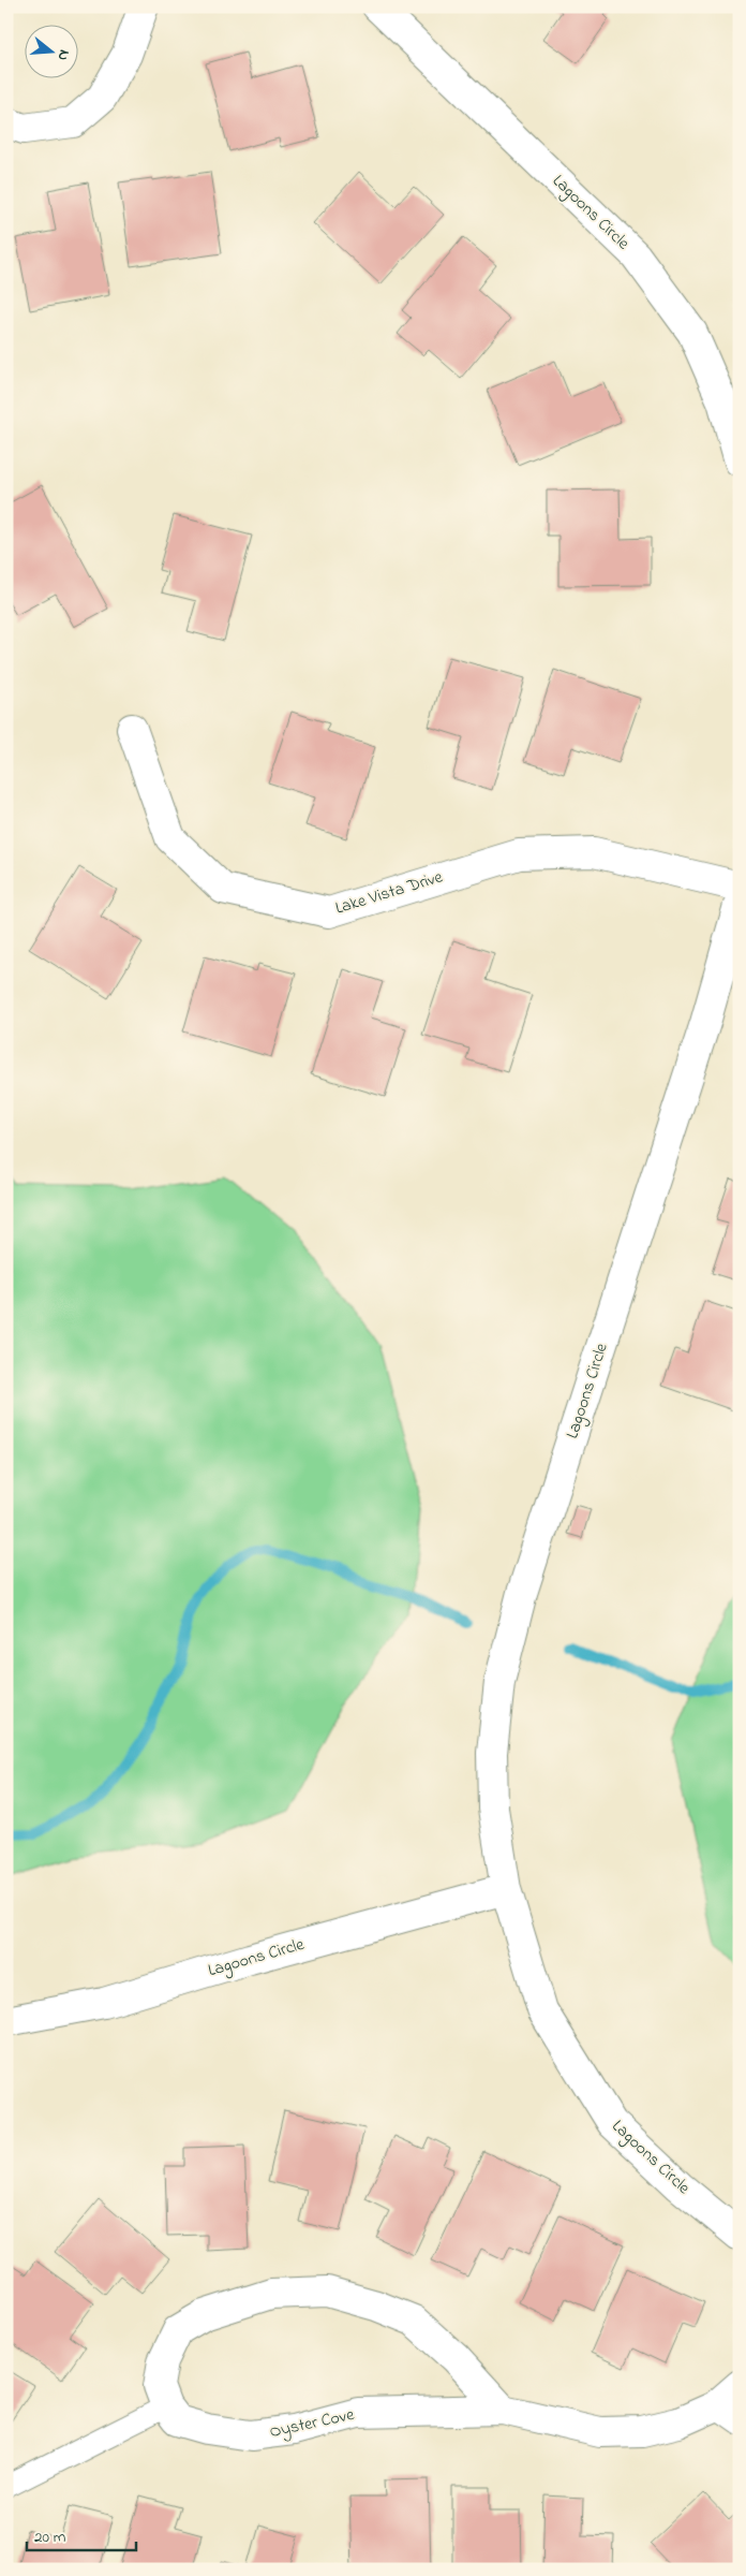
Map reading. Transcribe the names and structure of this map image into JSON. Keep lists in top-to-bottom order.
{
  "streets": {
    "street": ["Lagoons Circle", "Lake Vista Drive", "Oyster Cove"]
  },
  "scale_bar": "20 m",
  "north": "right"
}
